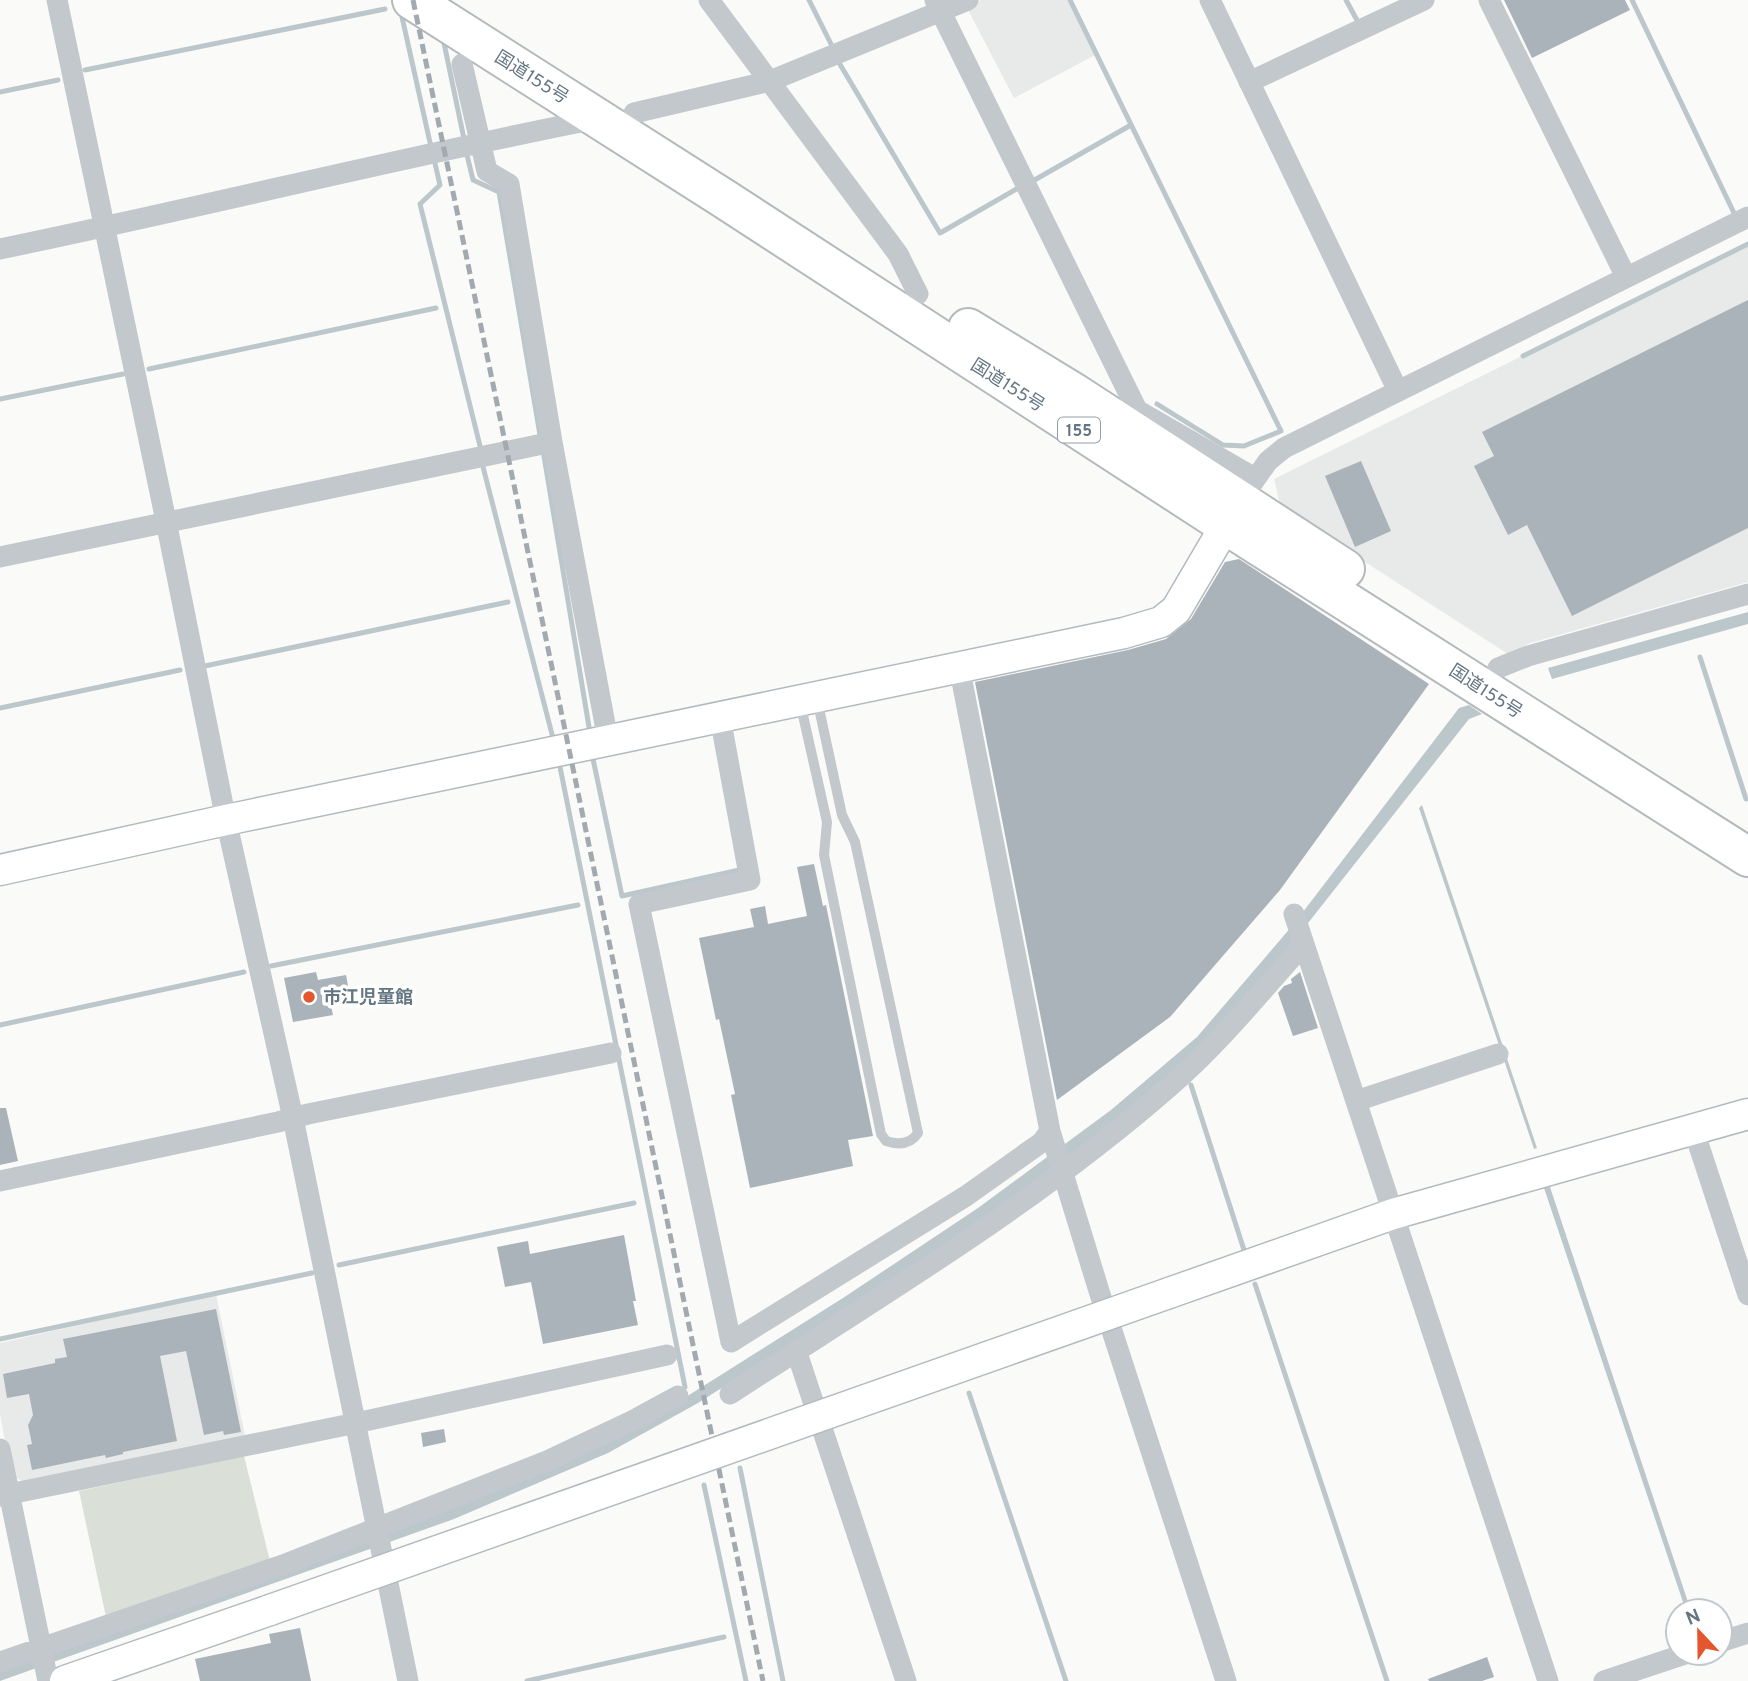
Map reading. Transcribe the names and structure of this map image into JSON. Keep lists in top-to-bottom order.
{
  "streets": {
    "highway": ["国道155号", "155"]
  },
  "places": ["市江児童館"],
  "north": "top"
}
